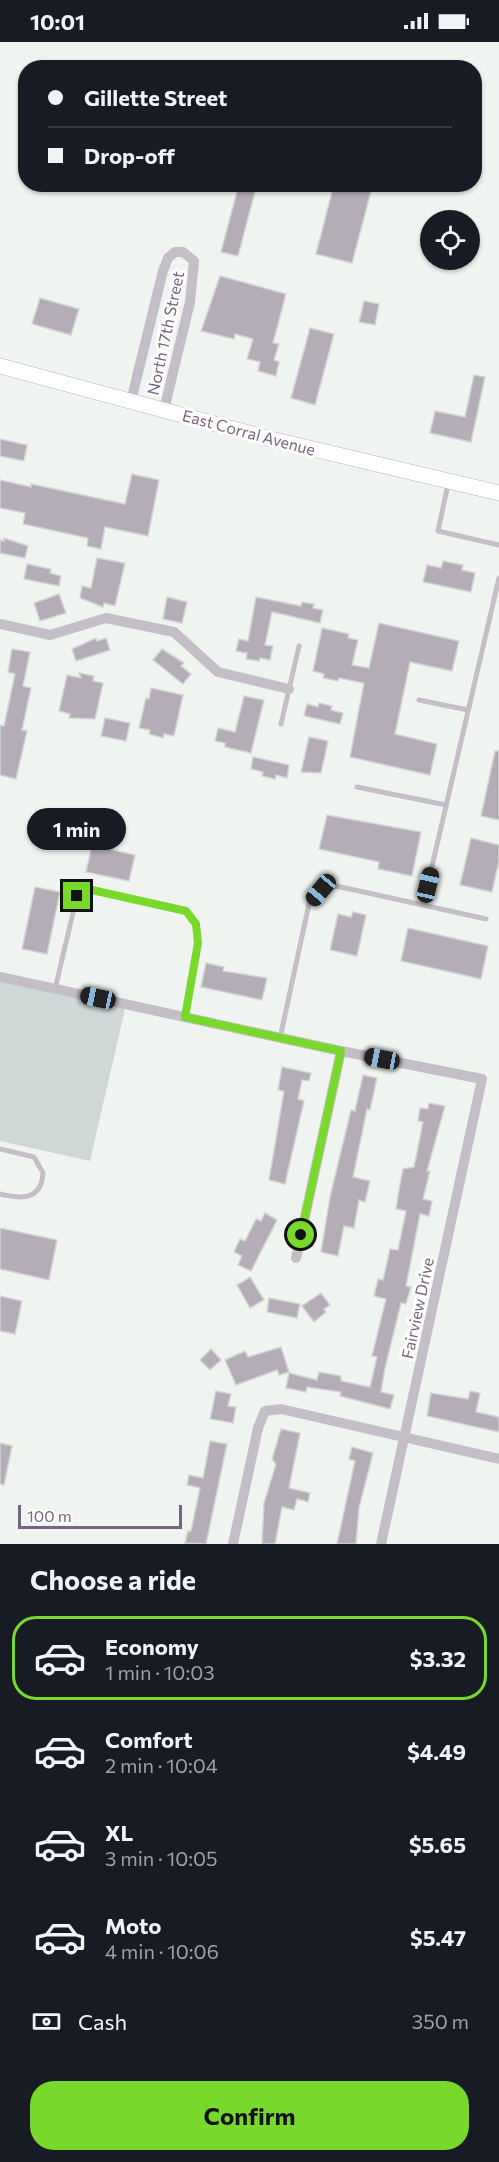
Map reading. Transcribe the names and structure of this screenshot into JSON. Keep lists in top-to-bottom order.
{
  "streets": {
    "main road": ["East Corral Avenue"],
    "street": ["North 17th Street", "Fairview Drive"]
  },
  "crossings": [
    ["North 17th Street", "East Corral Avenue"]
  ],
  "scale_bar": "100 m",
  "page": {
    "status": "10:01",
    "banner": ["Gillette Street", "Drop-off"],
    "bubble": "1 min",
    "scale": "100 m",
    "heading": "Choose a ride",
    "list": [
      {
        "name": "Economy",
        "note": "1 min · 10:03",
        "value": "$3.32"
      },
      {
        "name": "Comfort",
        "note": "2 min · 10:04",
        "value": "$4.49"
      },
      {
        "name": "XL",
        "note": "3 min · 10:05",
        "value": "$5.65"
      },
      {
        "name": "Moto",
        "note": "4 min · 10:06",
        "value": "$5.47"
      }
    ],
    "pay": ["Cash", "350 m"],
    "buttons": "Confirm"
  }
}
